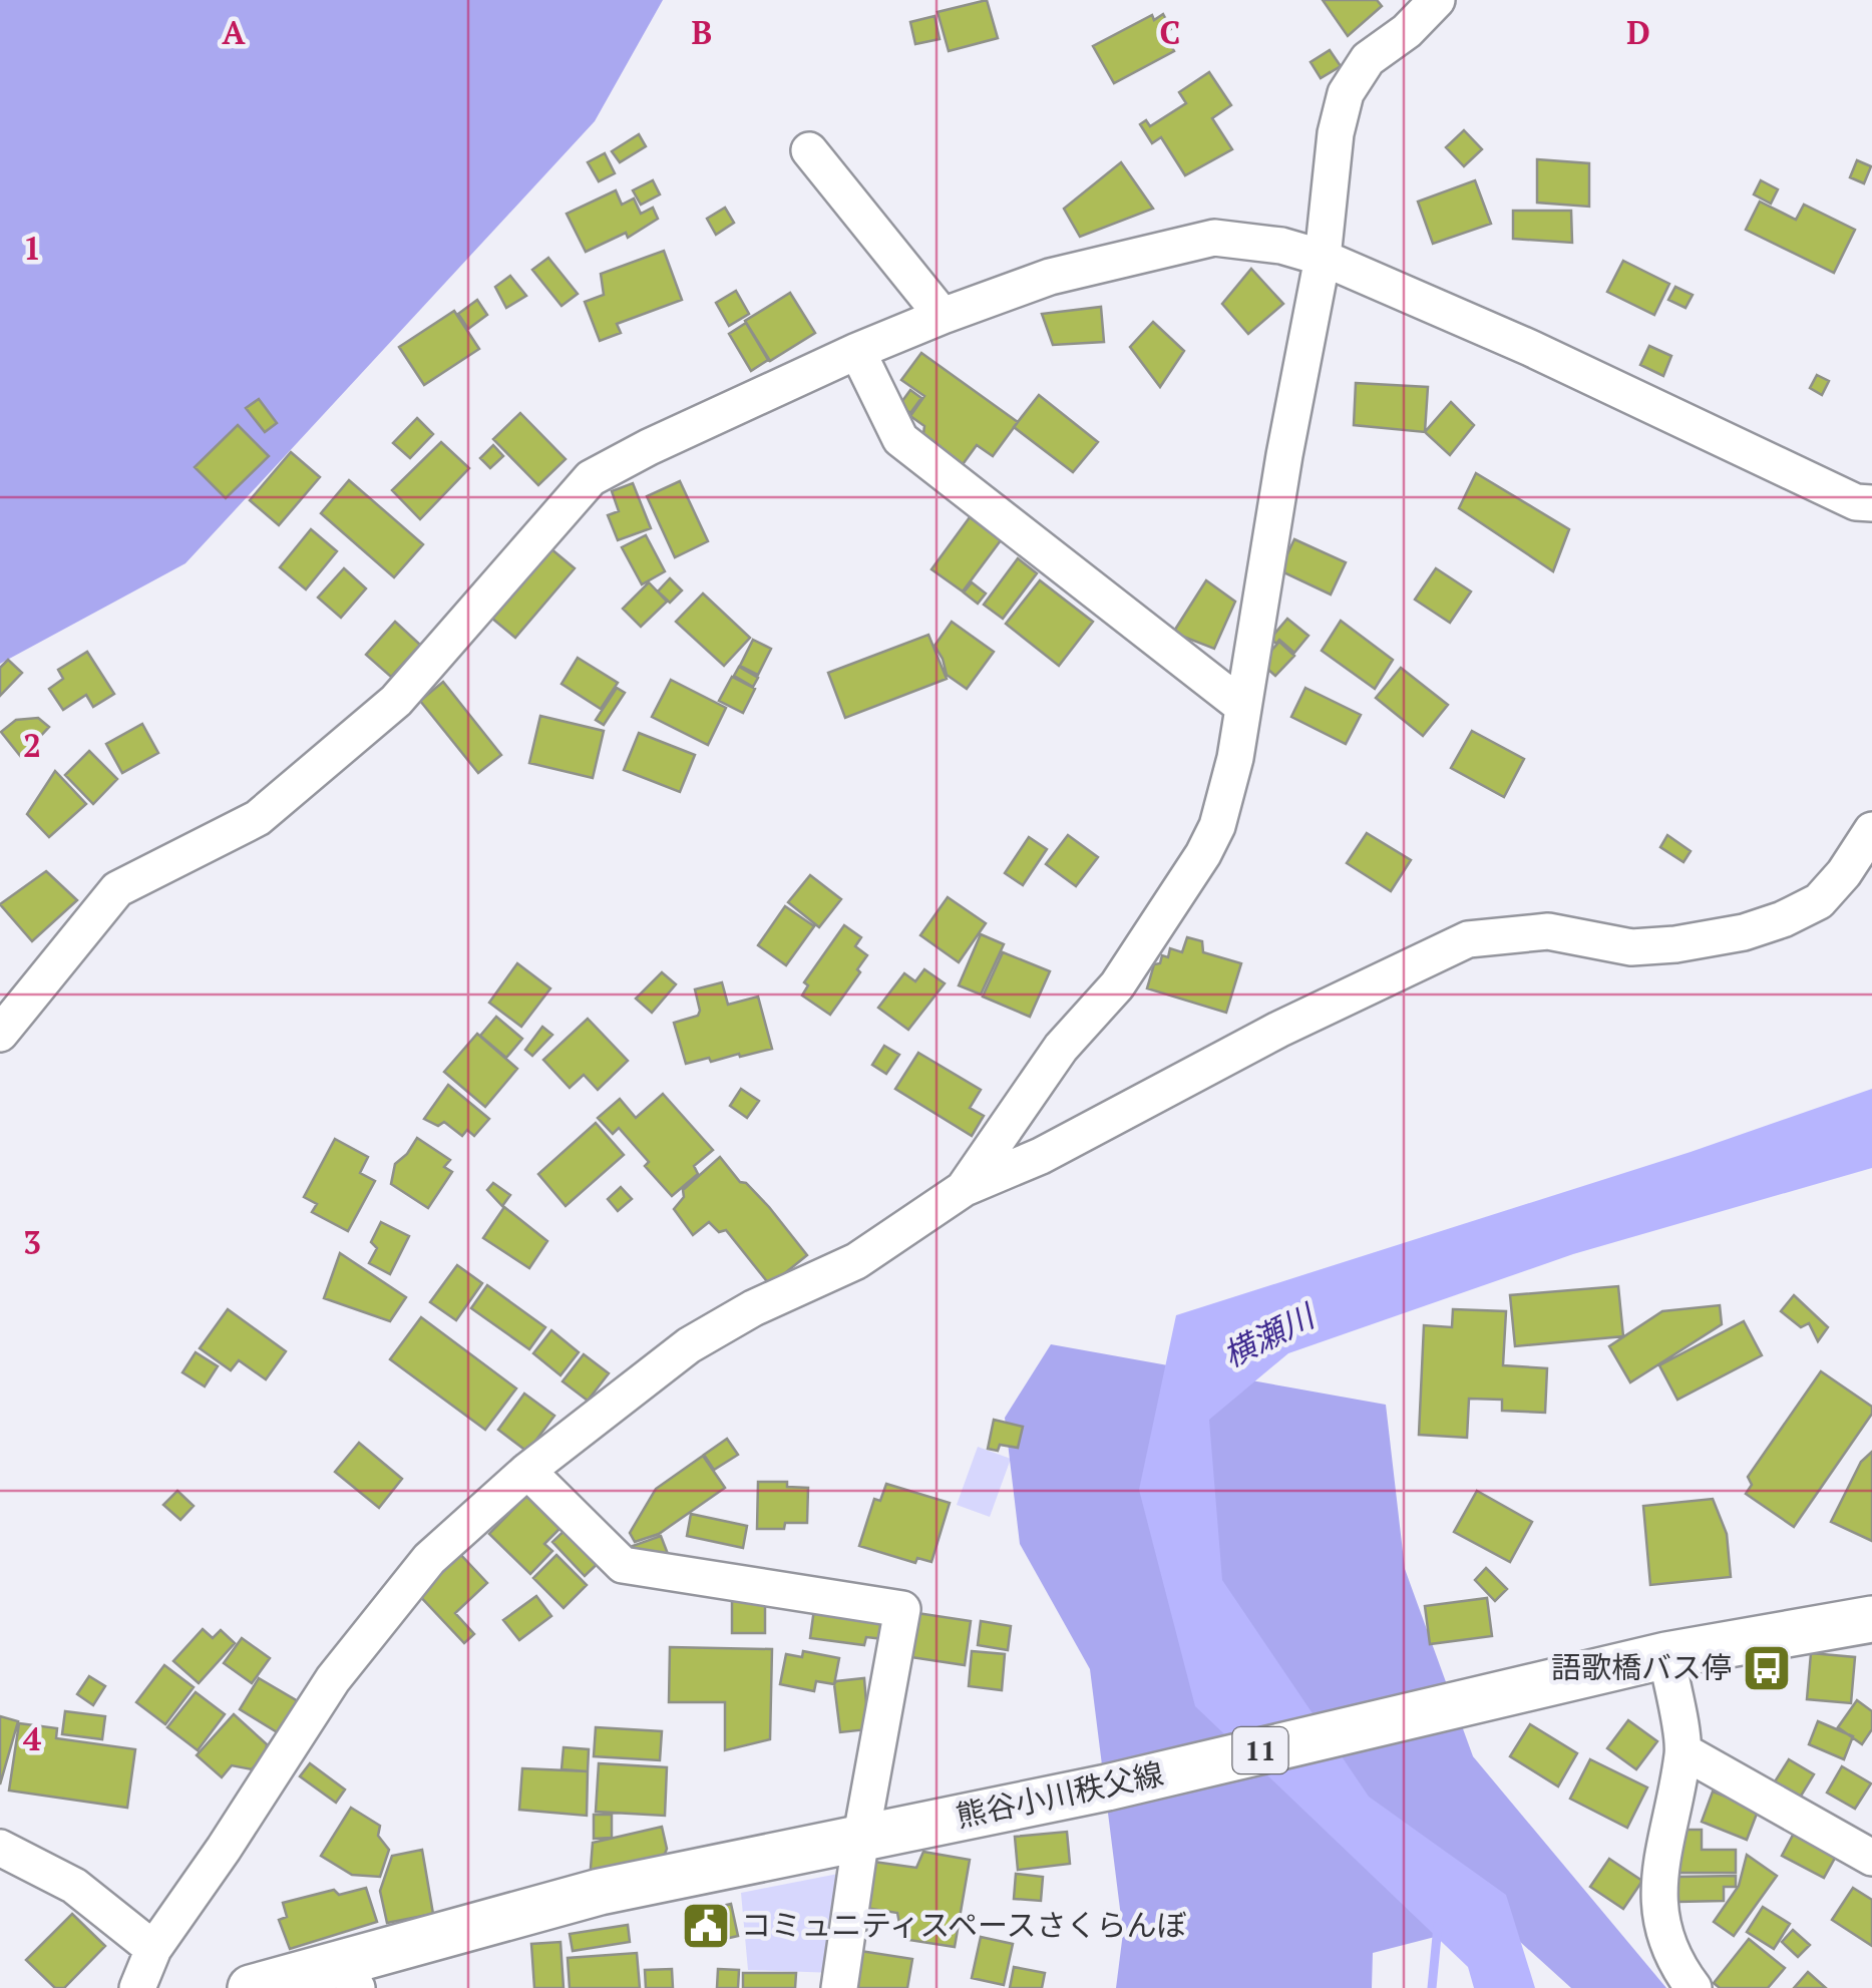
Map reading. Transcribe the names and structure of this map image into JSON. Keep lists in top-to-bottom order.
{
  "streets": {
    "main road": ["11", "熊谷小川秩父線"]
  },
  "water": ["横瀬川"],
  "places": {
    "bus stop": ["語歌橋バス停"],
    "public building": ["コミュニティスペースさくらんぼ"]
  },
  "grid": {
    "columns": [
      "A",
      "B",
      "C",
      "D"
    ],
    "rows": [
      "1",
      "2",
      "3",
      "4"
    ]
  }
}
